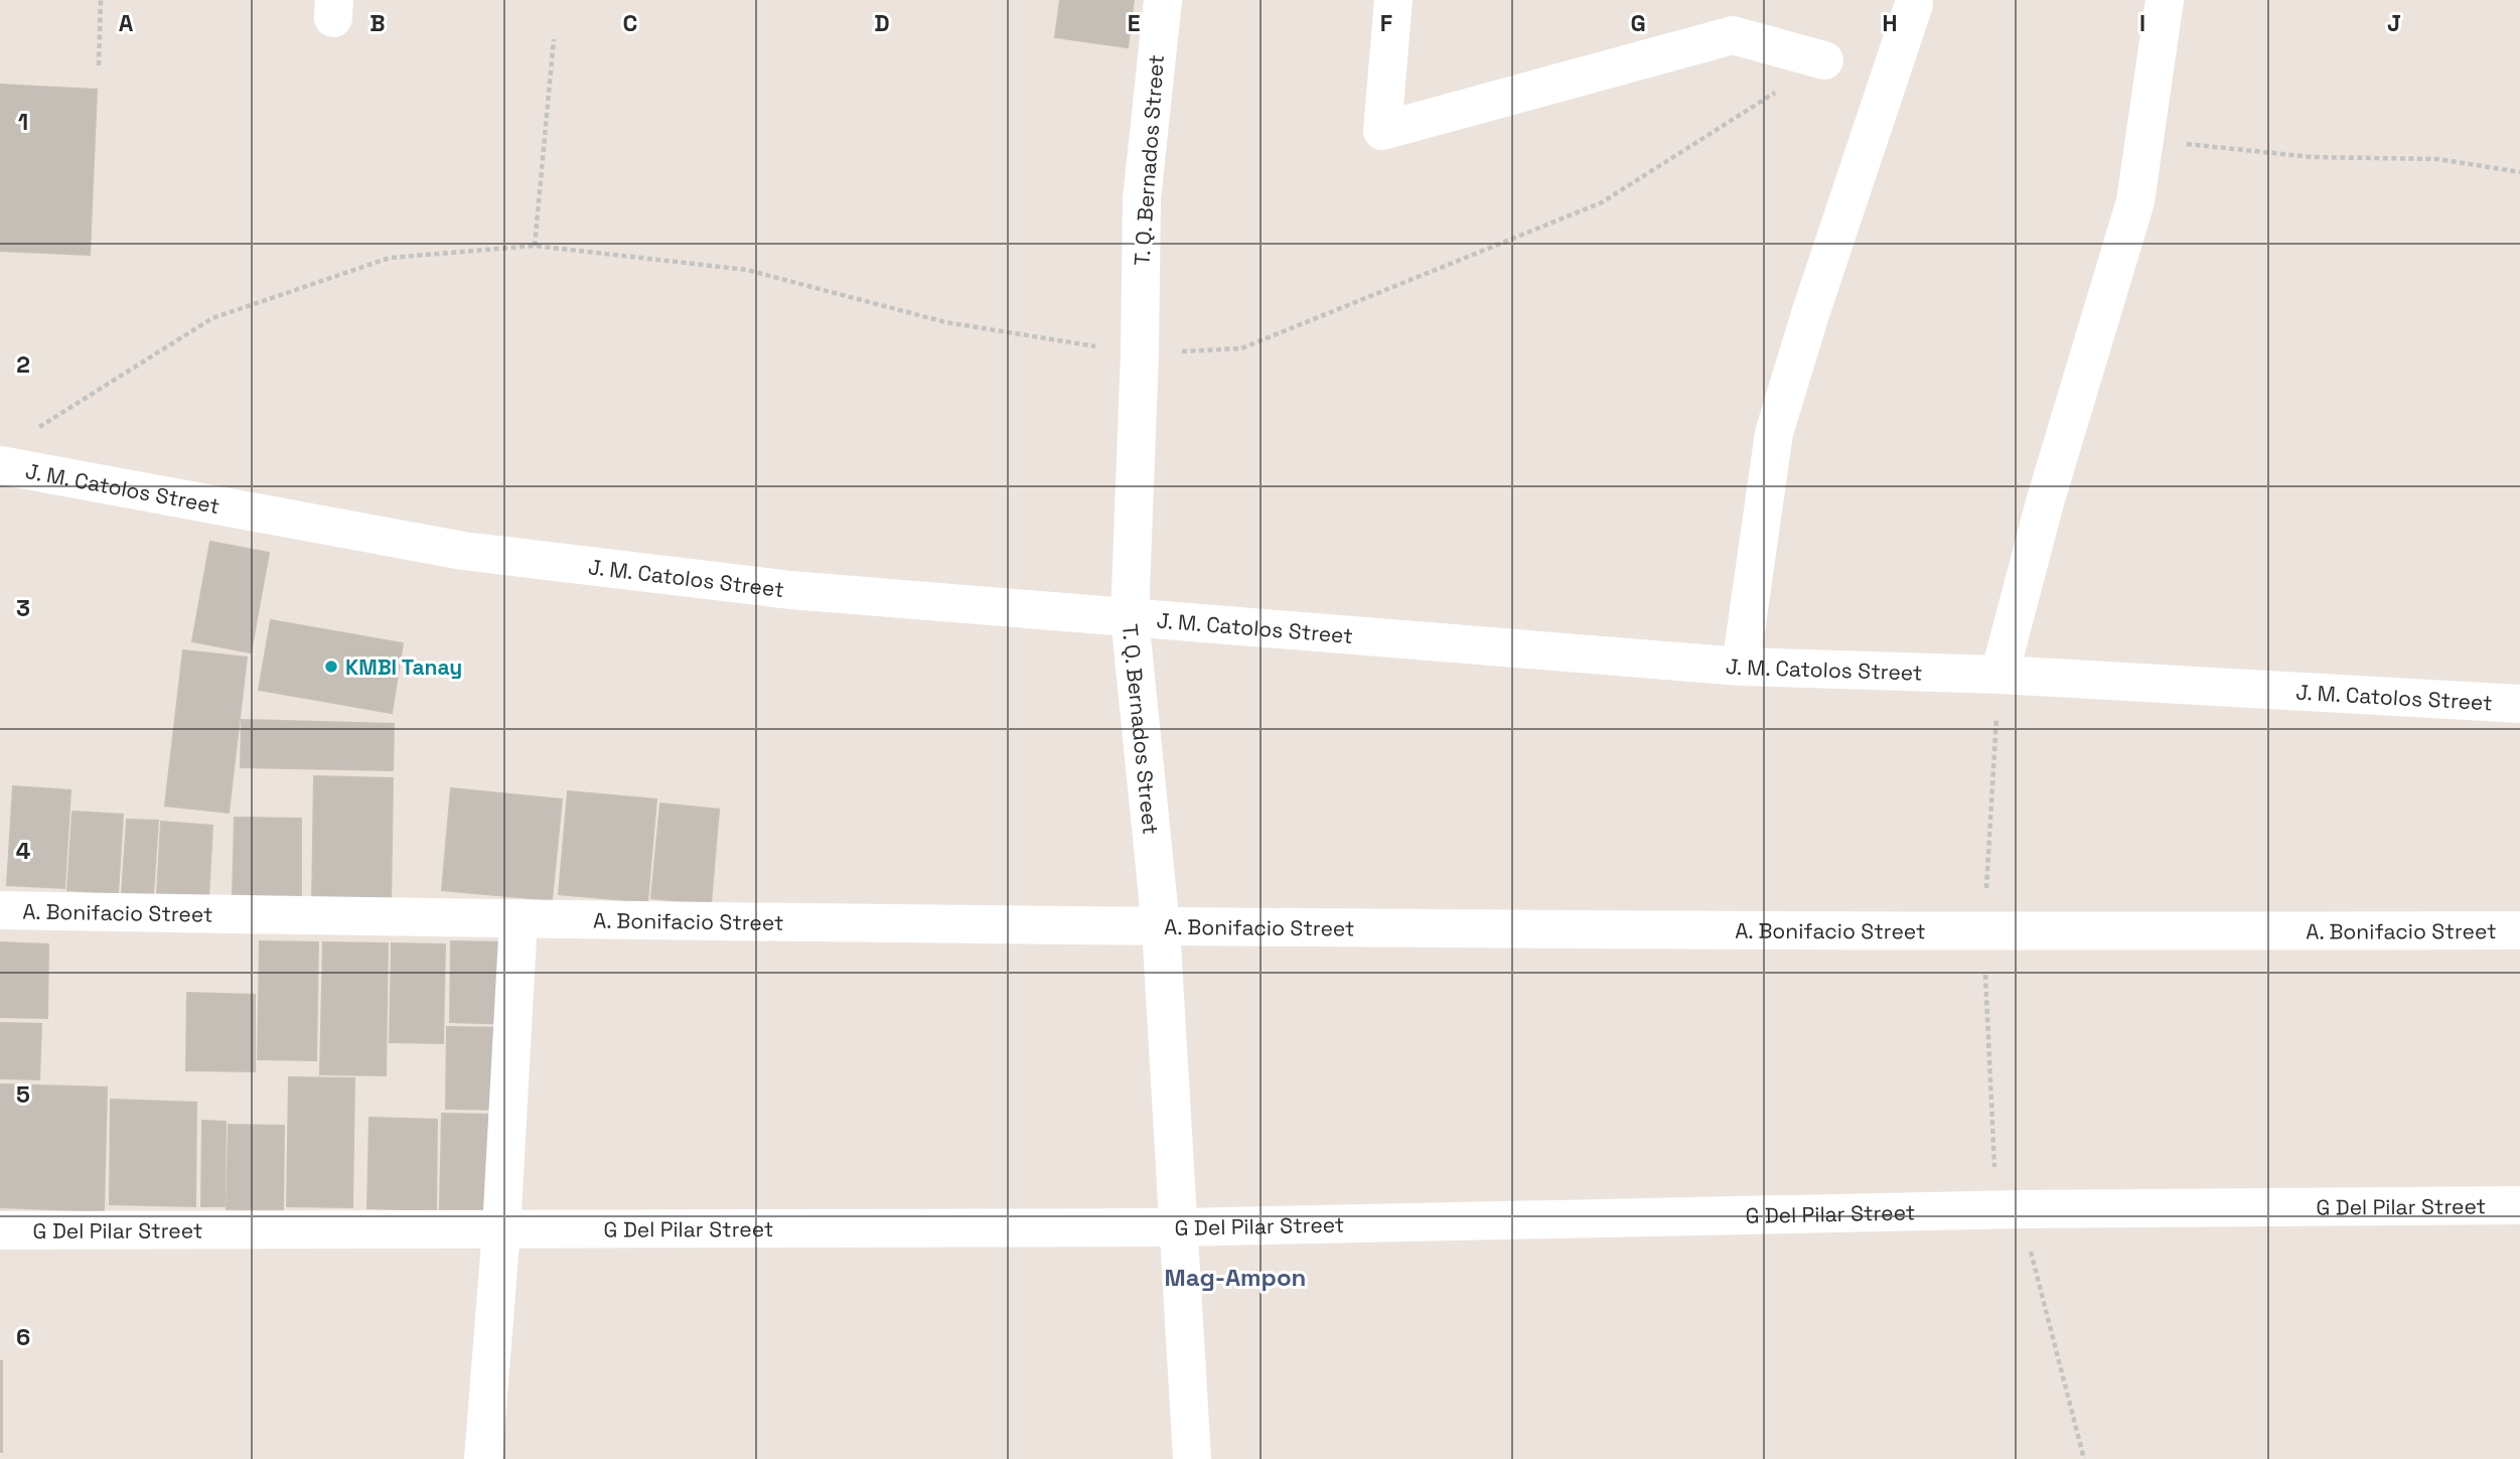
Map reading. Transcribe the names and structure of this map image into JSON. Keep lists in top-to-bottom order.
{
  "streets": {
    "street": [
      "T. Q. Bernados Street",
      "J. M. Catolos Street",
      "A. Bonifacio Street",
      "G Del Pilar Street"
    ]
  },
  "crossings": [
    ["T. Q. Bernados Street", "J. M. Catolos Street"],
    ["T. Q. Bernados Street", "A. Bonifacio Street"],
    ["T. Q. Bernados Street", "G Del Pilar Street"]
  ],
  "districts": ["Mag-Ampon"],
  "places": ["KMBI Tanay"],
  "grid": {
    "columns": [
      "A",
      "B",
      "C",
      "D",
      "E",
      "F",
      "G",
      "H",
      "I",
      "J"
    ],
    "rows": [
      "1",
      "2",
      "3",
      "4",
      "5",
      "6"
    ]
  }
}
